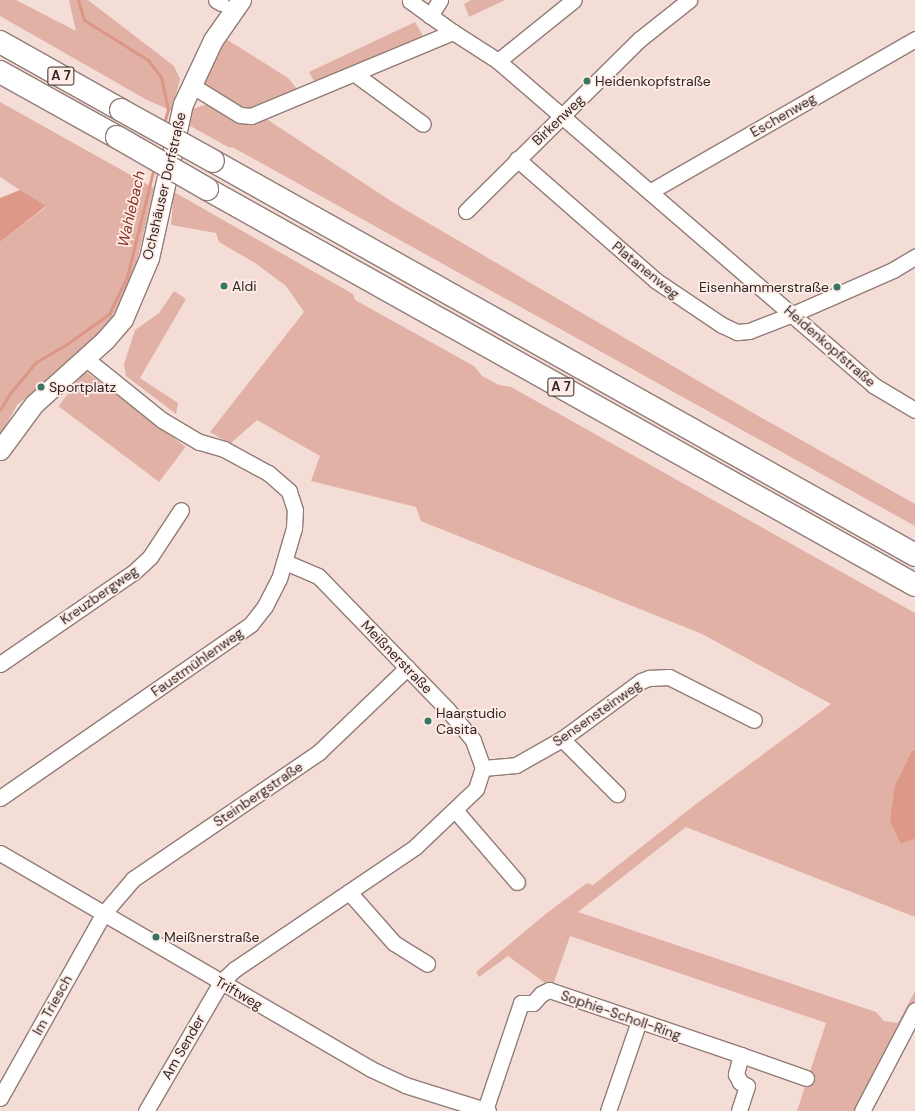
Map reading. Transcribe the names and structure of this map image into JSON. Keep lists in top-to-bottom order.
{
  "streets": {
    "highway": ["A 7"],
    "main road": ["Ochshäuser Dorfstraße"],
    "street": [
      "Eschenweg",
      "Birkenweg",
      "Platanenweg",
      "Heidenkopfstraße",
      "Kreuzbergweg",
      "Meißnerstraße",
      "Faustmühlenweg",
      "Sensensteinweg",
      "Steinbergstraße",
      "Triftweg",
      "Im Triesch",
      "Sophie-Scholl-Ring",
      "Am Sender"
    ]
  },
  "crossings": [
    ["Eschenweg", "Heidenkopfstraße"],
    ["Birkenweg", "Platanenweg"],
    ["Birkenweg", "Heidenkopfstraße"],
    ["Ochshäuser Dorfstraße", "Faustmühlenweg"],
    ["Platanenweg", "Heidenkopfstraße"],
    ["Meißnerstraße", "Faustmühlenweg"],
    ["Meißnerstraße", "Sensensteinweg"],
    ["Meißnerstraße", "Steinbergstraße"],
    ["Steinbergstraße", "Triftweg"],
    ["Steinbergstraße", "Im Triesch"],
    ["Triftweg", "Im Triesch"],
    ["Triftweg", "Sophie-Scholl-Ring"],
    ["Triftweg", "Am Sender"]
  ],
  "water": ["Wahlebach"],
  "places": [
    "Heidenkopfstraße",
    "Aldi",
    "Eisenhammerstraße",
    "Sportplatz",
    "Haarstudio Casita",
    "Meißnerstraße"
  ]
}
